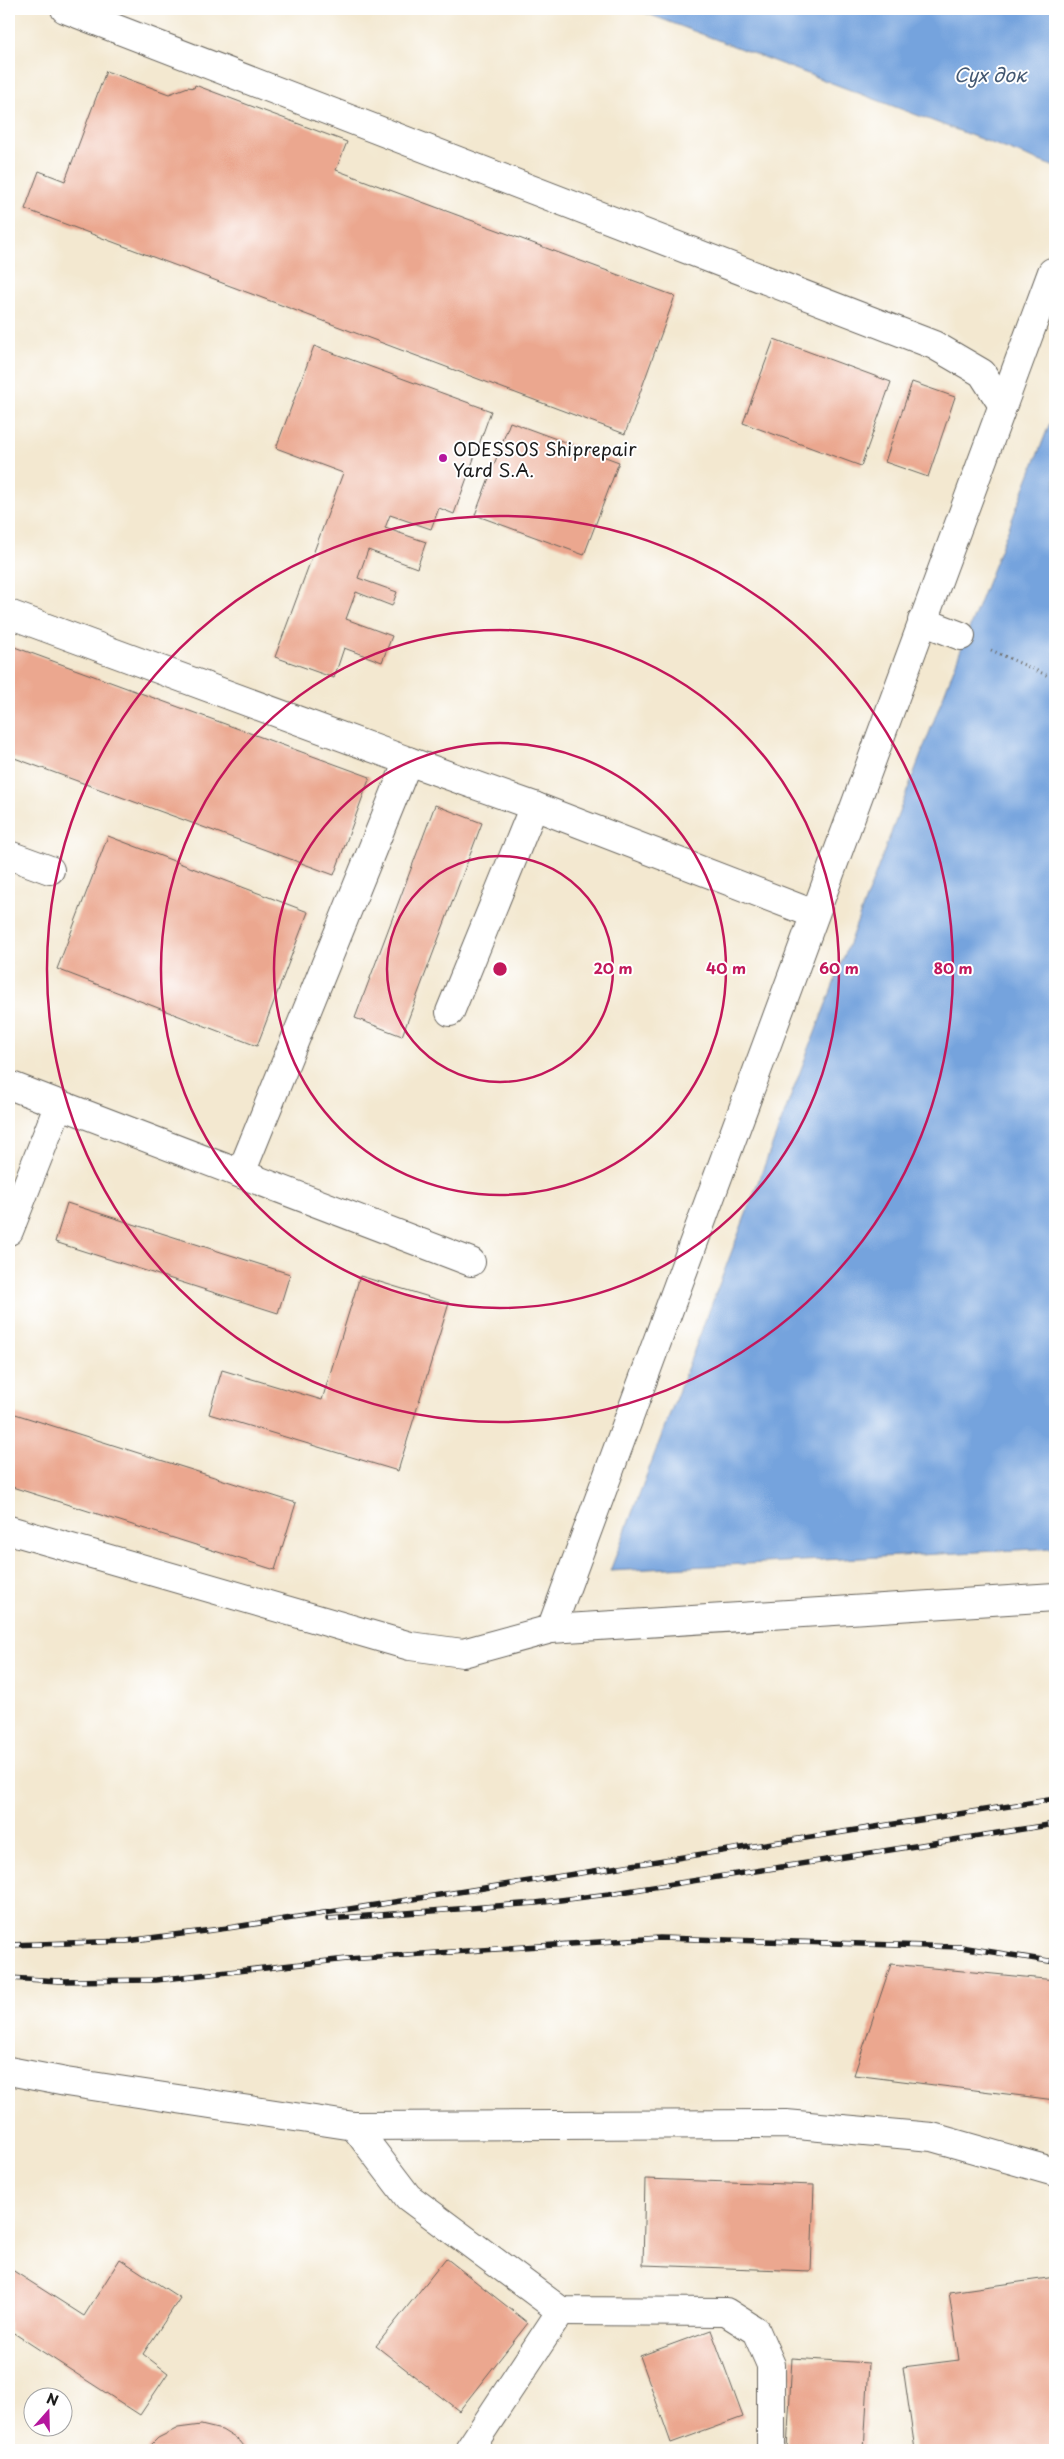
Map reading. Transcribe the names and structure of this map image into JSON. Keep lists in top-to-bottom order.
{
  "water": ["Сух док"],
  "places": ["ODESSOS Shiprepair Yard S.A."],
  "north": "top",
  "rings": [
    "20 m",
    "40 m",
    "60 m",
    "80 m"
  ]
}
